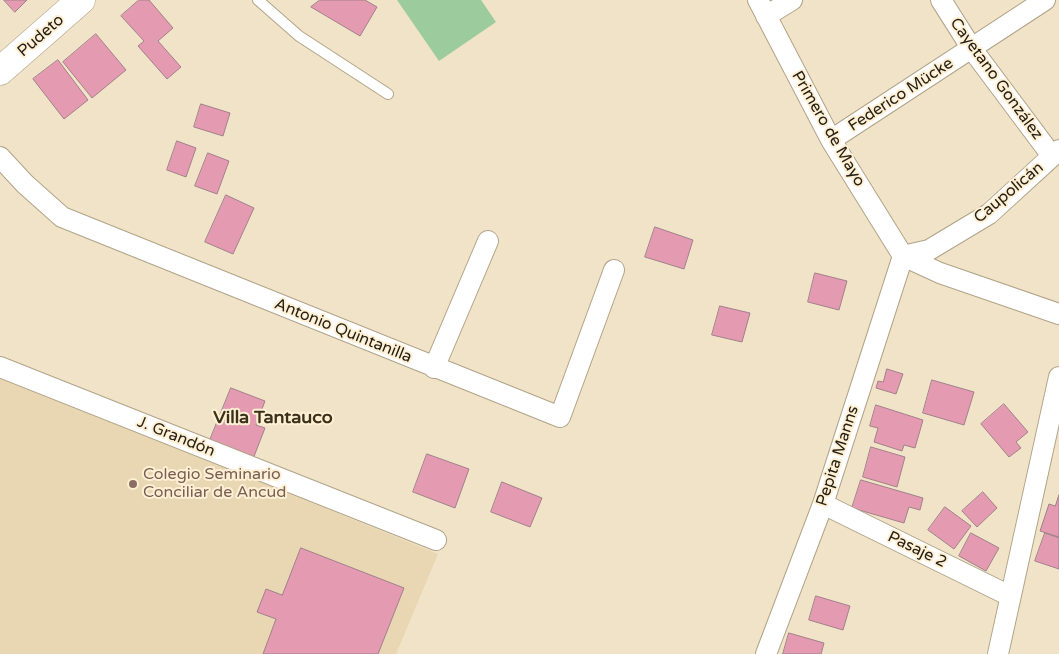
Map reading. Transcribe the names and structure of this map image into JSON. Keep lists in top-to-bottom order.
{
  "streets": {
    "street": [
      "Pudeto",
      "Cayetano González",
      "Federico Mücke",
      "Primero de Mayo",
      "Caupolicán",
      "Antonio Quintanilla",
      "J. Grandón",
      "Pepita Manns",
      "Pasaje 2"
    ]
  },
  "crossings": [
    ["Cayetano González", "Federico Mücke"],
    ["Cayetano González", "Caupolicán"],
    ["Federico Mücke", "Primero de Mayo"],
    ["Primero de Mayo", "Caupolicán"],
    ["Primero de Mayo", "Pepita Manns"],
    ["Caupolicán", "Pepita Manns"],
    ["Pepita Manns", "Pasaje 2"]
  ],
  "districts": ["Villa Tantauco"],
  "places": ["Colegio Seminario Conciliar de Ancud"]
}
